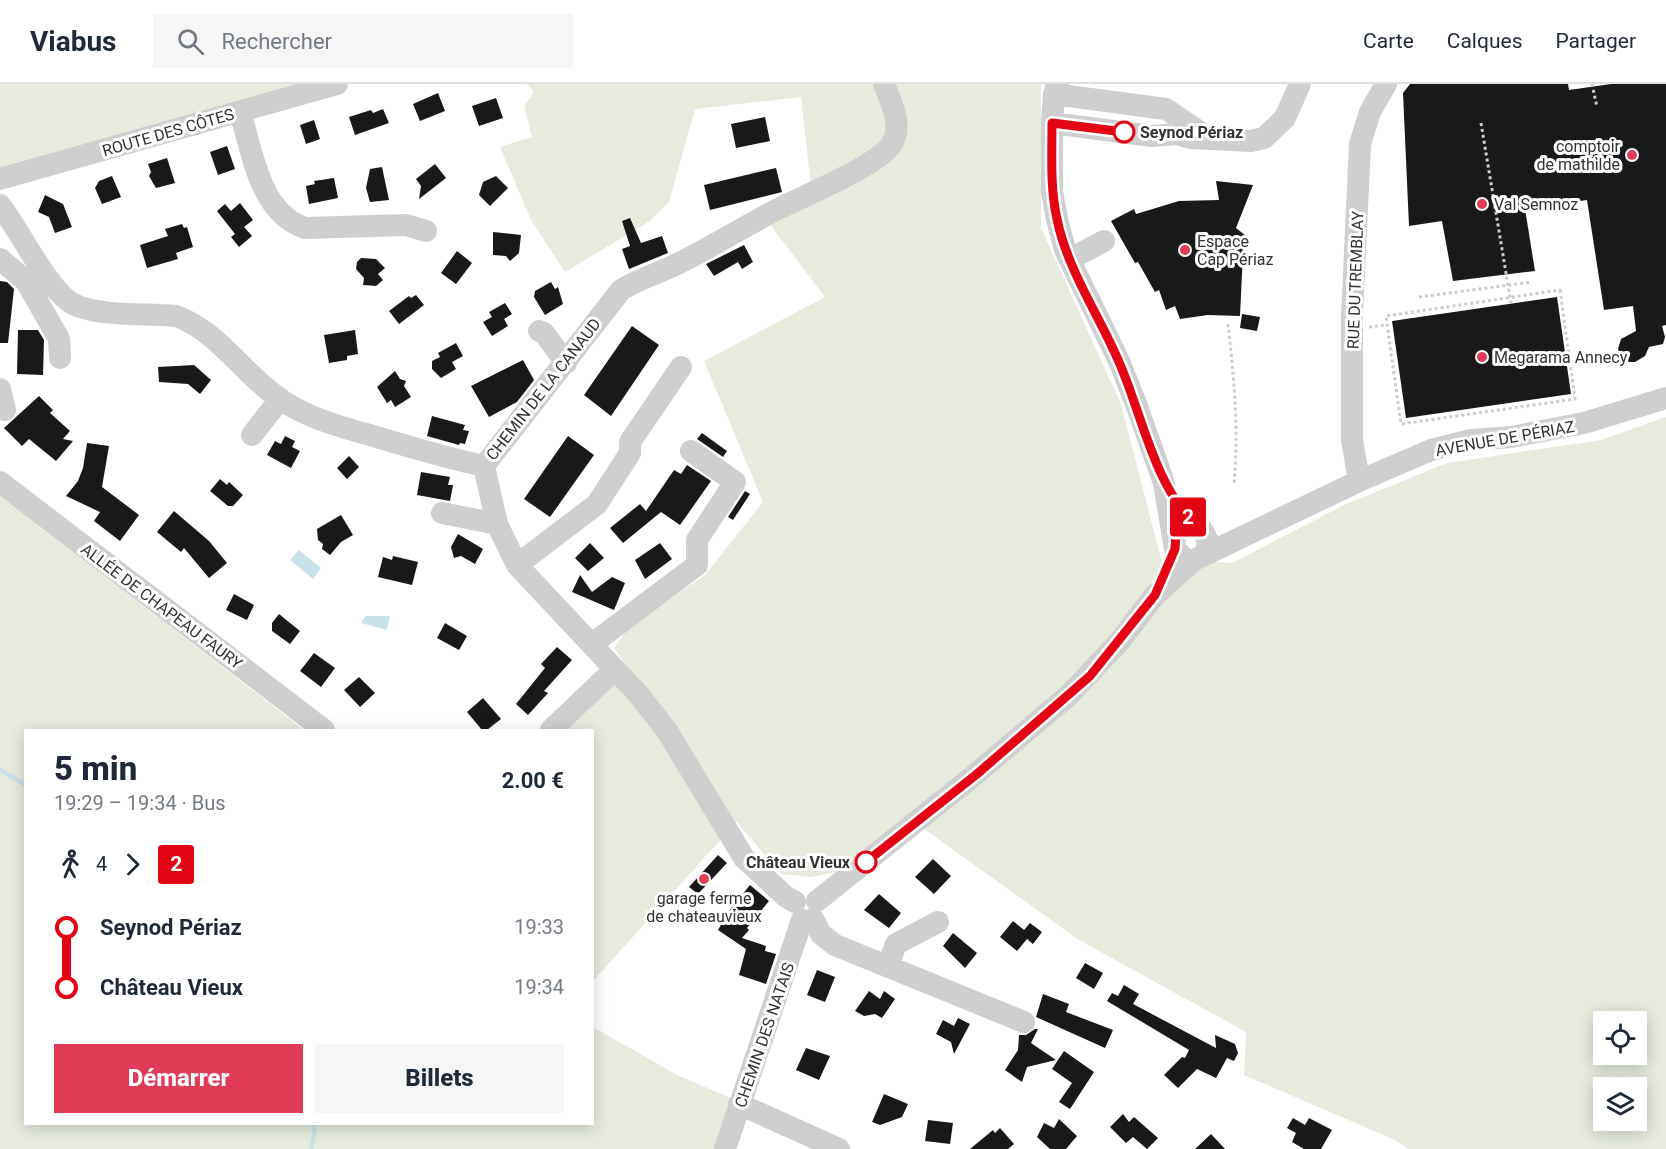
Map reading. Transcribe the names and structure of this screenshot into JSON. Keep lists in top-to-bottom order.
{
  "streets": {
    "street": [
      "ROUTE DES CÔTES",
      "RUE DU TREMBLAY",
      "CHEMIN DE LA CANAUD",
      "AVENUE DE PÉRIAZ",
      "ALLÉE DE CHAPEAU FAURY",
      "CHEMIN DES NATAIS"
    ]
  },
  "crossings": [
    ["RUE DU TREMBLAY", "AVENUE DE PÉRIAZ"],
    ["CHEMIN DE LA CANAUD", "CHEMIN DES NATAIS"]
  ],
  "places": [
    "Seynod Périaz",
    "comptoir de mathilde",
    "Val Semnoz",
    "Espace Cap Périaz",
    "Megarama Annecy",
    "Château Vieux",
    "garage ferme de chateauvieux"
  ],
  "lines": ["bus line 2"],
  "page": {
    "header": "Viabus",
    "search": "Rechercher",
    "nav": ["Carte", "Calques", "Partager"],
    "on_map": "2",
    "heading": ["5 min", "19:29 – 19:34 · Bus", "2.00 €"],
    "legs": ["4", "2"],
    "list": [
      {
        "name": "Seynod Périaz",
        "value": "19:33"
      },
      {
        "name": "Château Vieux",
        "value": "19:34"
      }
    ],
    "buttons": ["Démarrer", "Billets"]
  }
}
